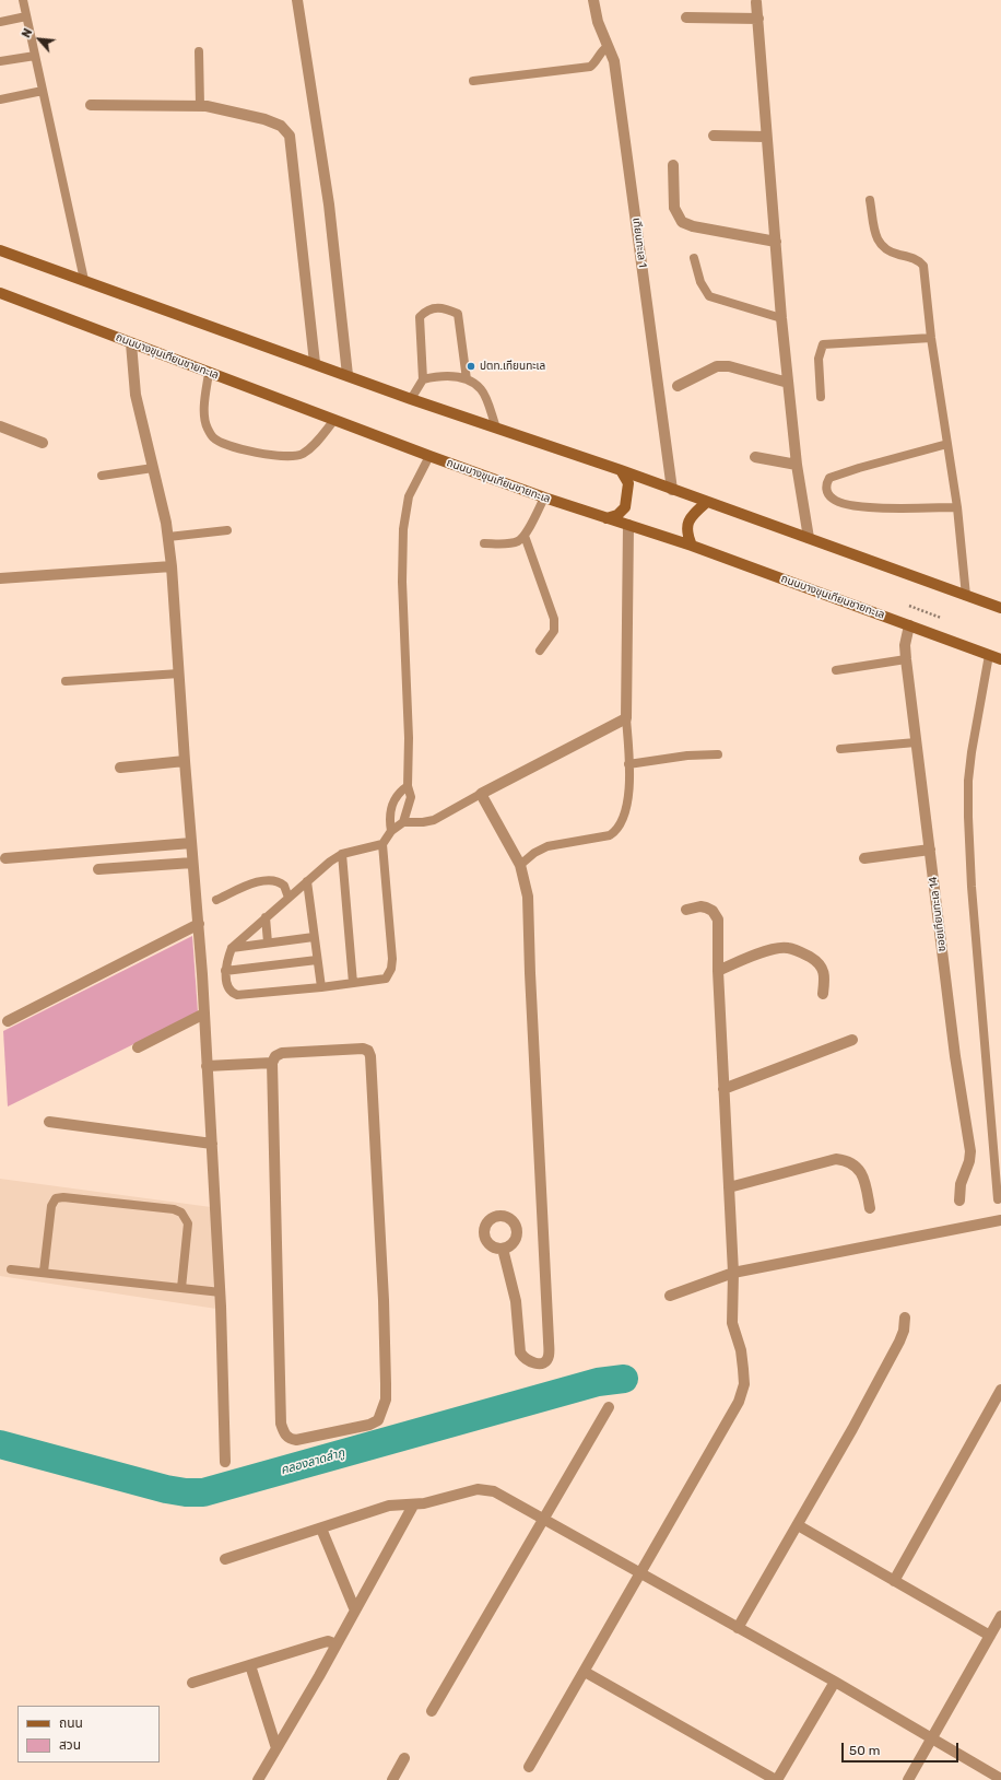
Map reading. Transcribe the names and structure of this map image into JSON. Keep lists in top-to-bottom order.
{
  "streets": {
    "main road": ["ถนนบางขุนเทียนชายทะเล"],
    "street": ["เทียนทะเล 1", "ซอยเทียนทะเล 14"]
  },
  "crossings": [
    ["ถนนบางขุนเทียนชายทะเล", "ซอยเทียนทะเล 14"]
  ],
  "water": ["คลองลาดลำภู"],
  "places": ["ปตท.เทียนทะเล"],
  "legend": ["ถนน", "สวน"],
  "scale_bar": "50 m",
  "north": "top left"
}
